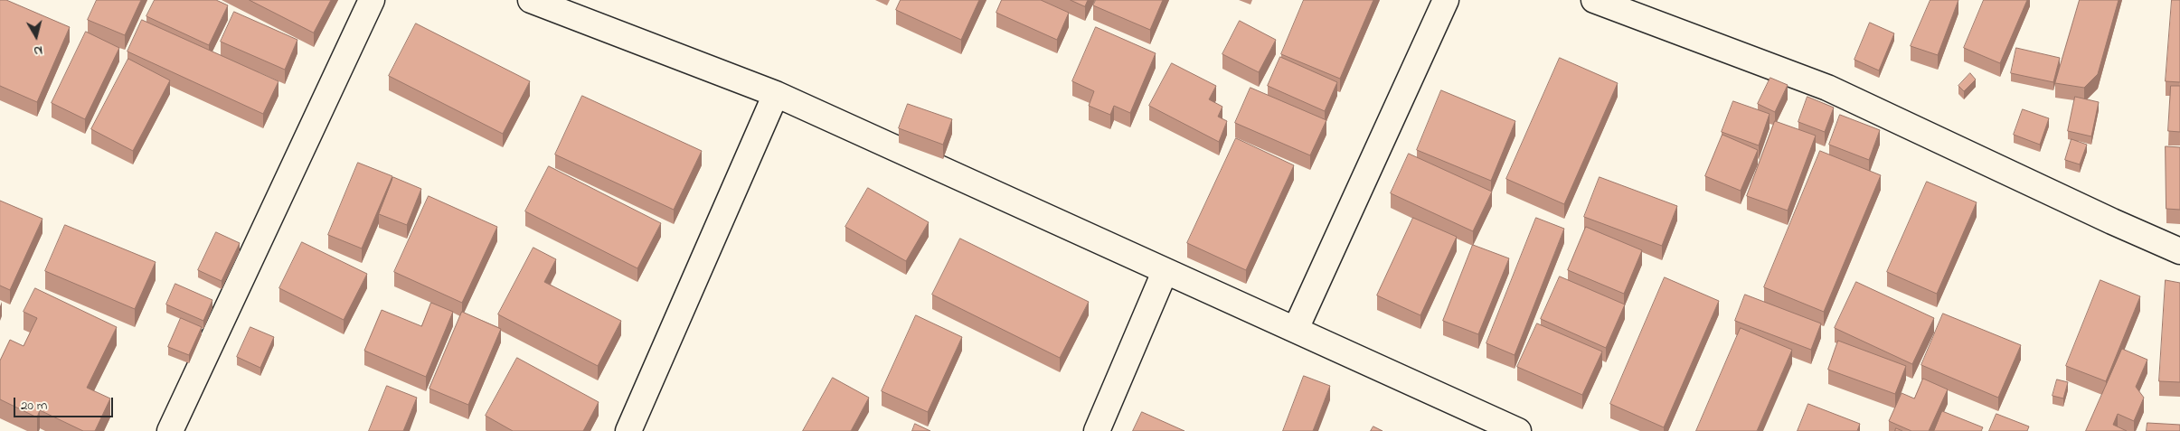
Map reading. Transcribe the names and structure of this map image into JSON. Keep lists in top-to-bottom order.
{
  "scale_bar": "20 m",
  "north": "bottom"
}
